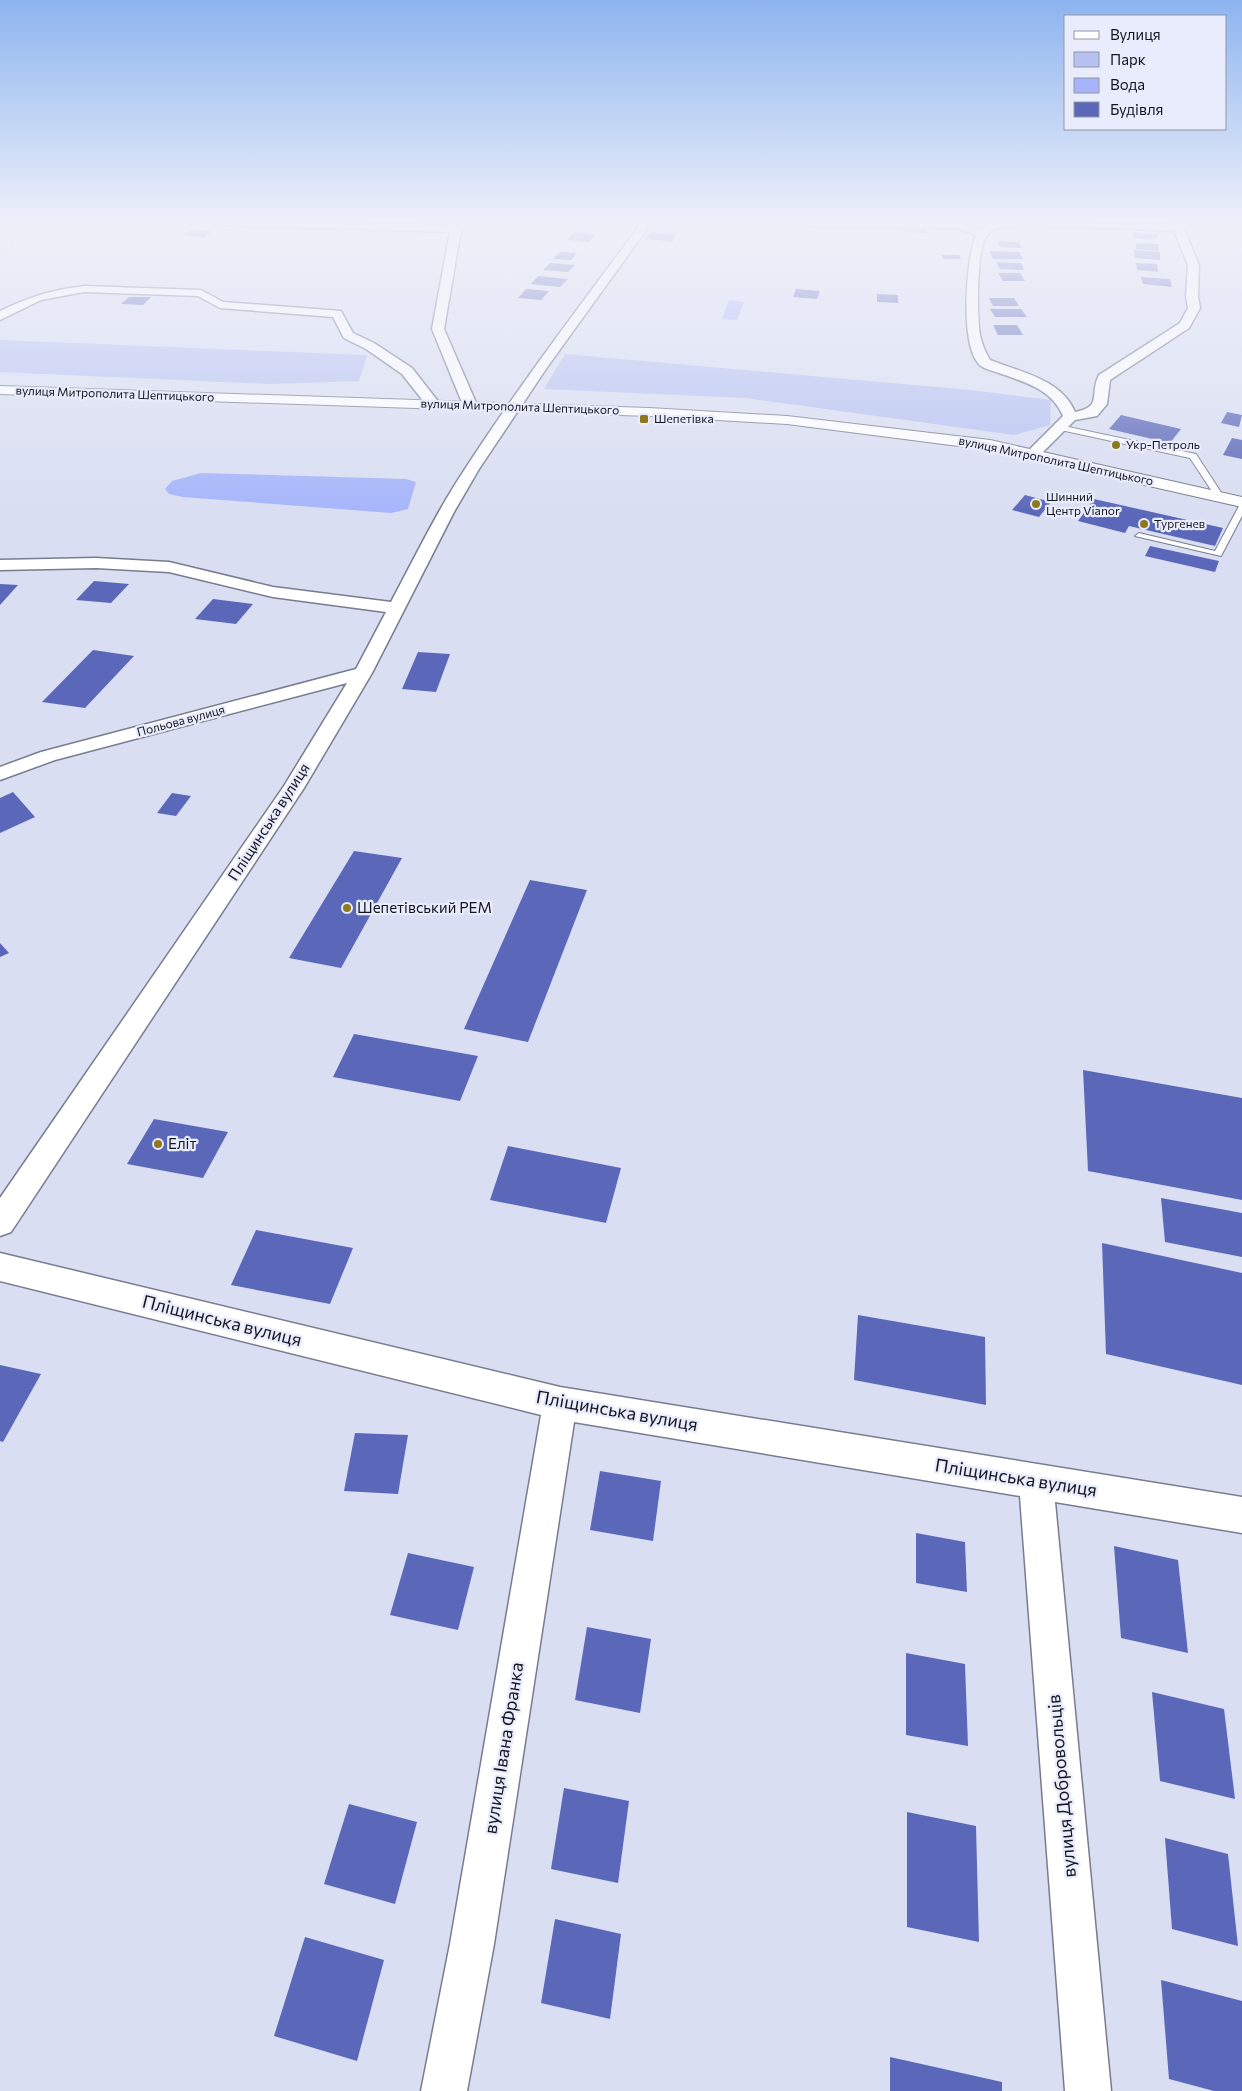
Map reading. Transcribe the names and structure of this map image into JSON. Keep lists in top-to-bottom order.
{
  "streets": {
    "main road": ["вулиця Митрополита Шептицького"],
    "street": [
      "Польова вулиця",
      "Пліщинська вулиця",
      "вулиця Івана Франка",
      "вулиця Добровольців"
    ]
  },
  "crossings": [
    ["вулиця Митрополита Шептицького", "Пліщинська вулиця"],
    ["Польова вулиця", "Пліщинська вулиця"],
    ["Пліщинська вулиця", "вулиця Івана Франка"],
    ["Пліщинська вулиця", "вулиця Добровольців"]
  ],
  "places": {
    "transit": ["Шепетівка"],
    "other": [
      "Укр-Петроль",
      "Шинний Центр Vianor",
      "Тургенев",
      "Шепетівський РЕМ",
      "Еліт"
    ]
  },
  "legend": [
    "Вулиця",
    "Парк",
    "Вода",
    "Будівля"
  ]
}
